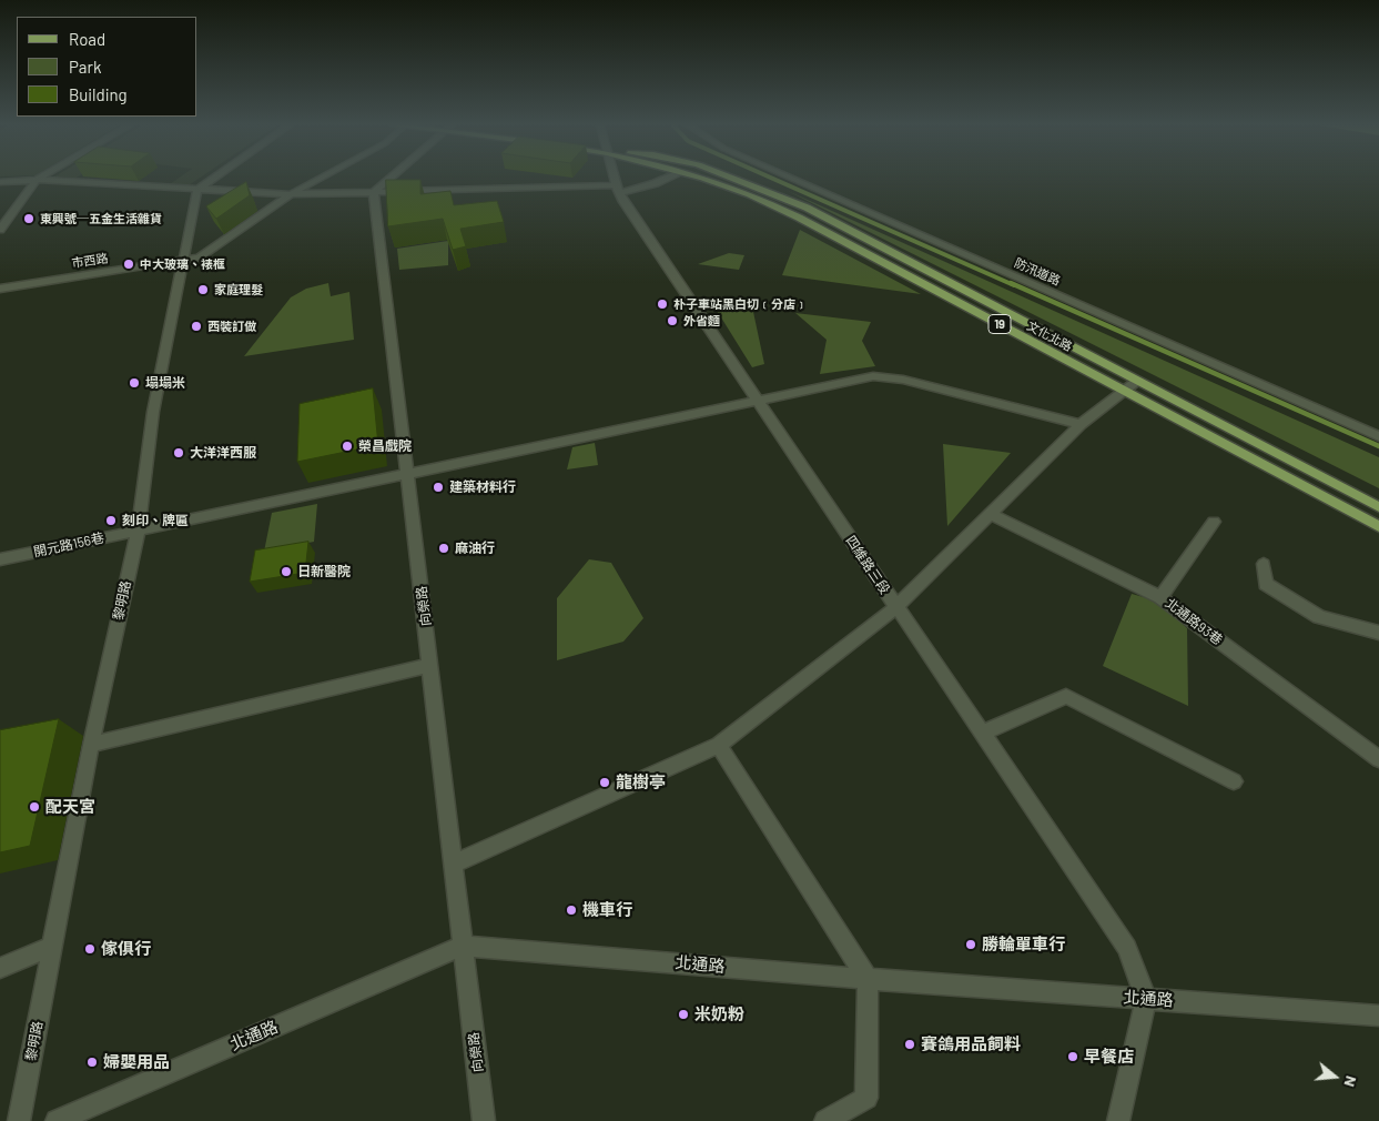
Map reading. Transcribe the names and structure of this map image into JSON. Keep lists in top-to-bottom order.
{
  "streets": {
    "main road": ["19", "文化北路"],
    "street": [
      "市西路",
      "防汛道路",
      "開元路156巷",
      "四維路三段",
      "黎明路",
      "向榮路",
      "北通路93巷",
      "北通路"
    ]
  },
  "crossings": [
    ["市西路", "黎明路"],
    ["開元路156巷", "四維路三段"],
    ["開元路156巷", "黎明路"],
    ["開元路156巷", "向榮路"],
    ["四維路三段", "北通路"],
    ["向榮路", "北通路"]
  ],
  "places": [
    "東興號─五金生活雜貨",
    "中大玻璃、裱框",
    "家庭理髮",
    "朴子車站黑白切﹝分店﹞",
    "外省麵",
    "西裝訂做",
    "塌塌米",
    "榮昌戲院",
    "大洋洋西服",
    "建築材料行",
    "刻印、牌匾",
    "麻油行",
    "日新醫院",
    "龍樹亭",
    "配天宮",
    "機車行",
    "勝輪單車行",
    "傢俱行",
    "米奶粉",
    "賽鴿用品飼料",
    "早餐店",
    "婦嬰用品"
  ],
  "legend": ["Road", "Park", "Building"],
  "north": "right"
}
